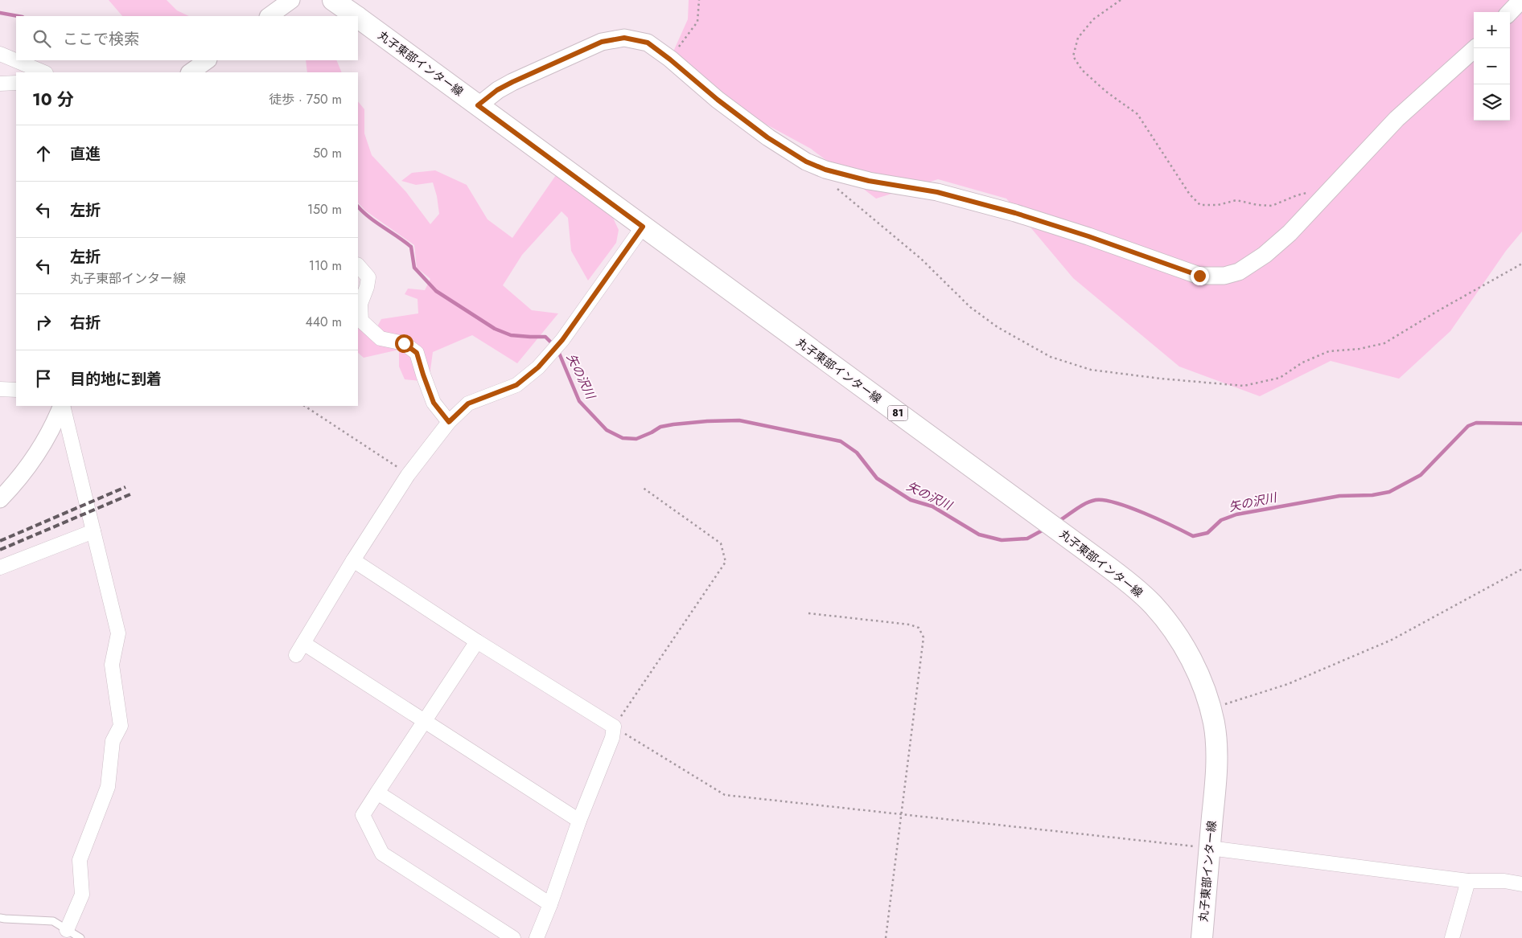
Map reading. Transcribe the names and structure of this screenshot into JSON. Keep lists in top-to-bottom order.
{
  "streets": {
    "main road": ["丸子東部インター線", "81"]
  },
  "water": ["矢の沢川"],
  "page": {
    "map_buttons": ["+", "−"],
    "search": "ここで検索",
    "heading": ["10 分", "徒歩 · 750 m"],
    "list": [
      ["直進", "50 m"],
      ["左折", "150 m"],
      ["左折", "丸子東部インター線", "110 m"],
      ["右折", "440 m"],
      "目的地に到着"
    ]
  }
}
